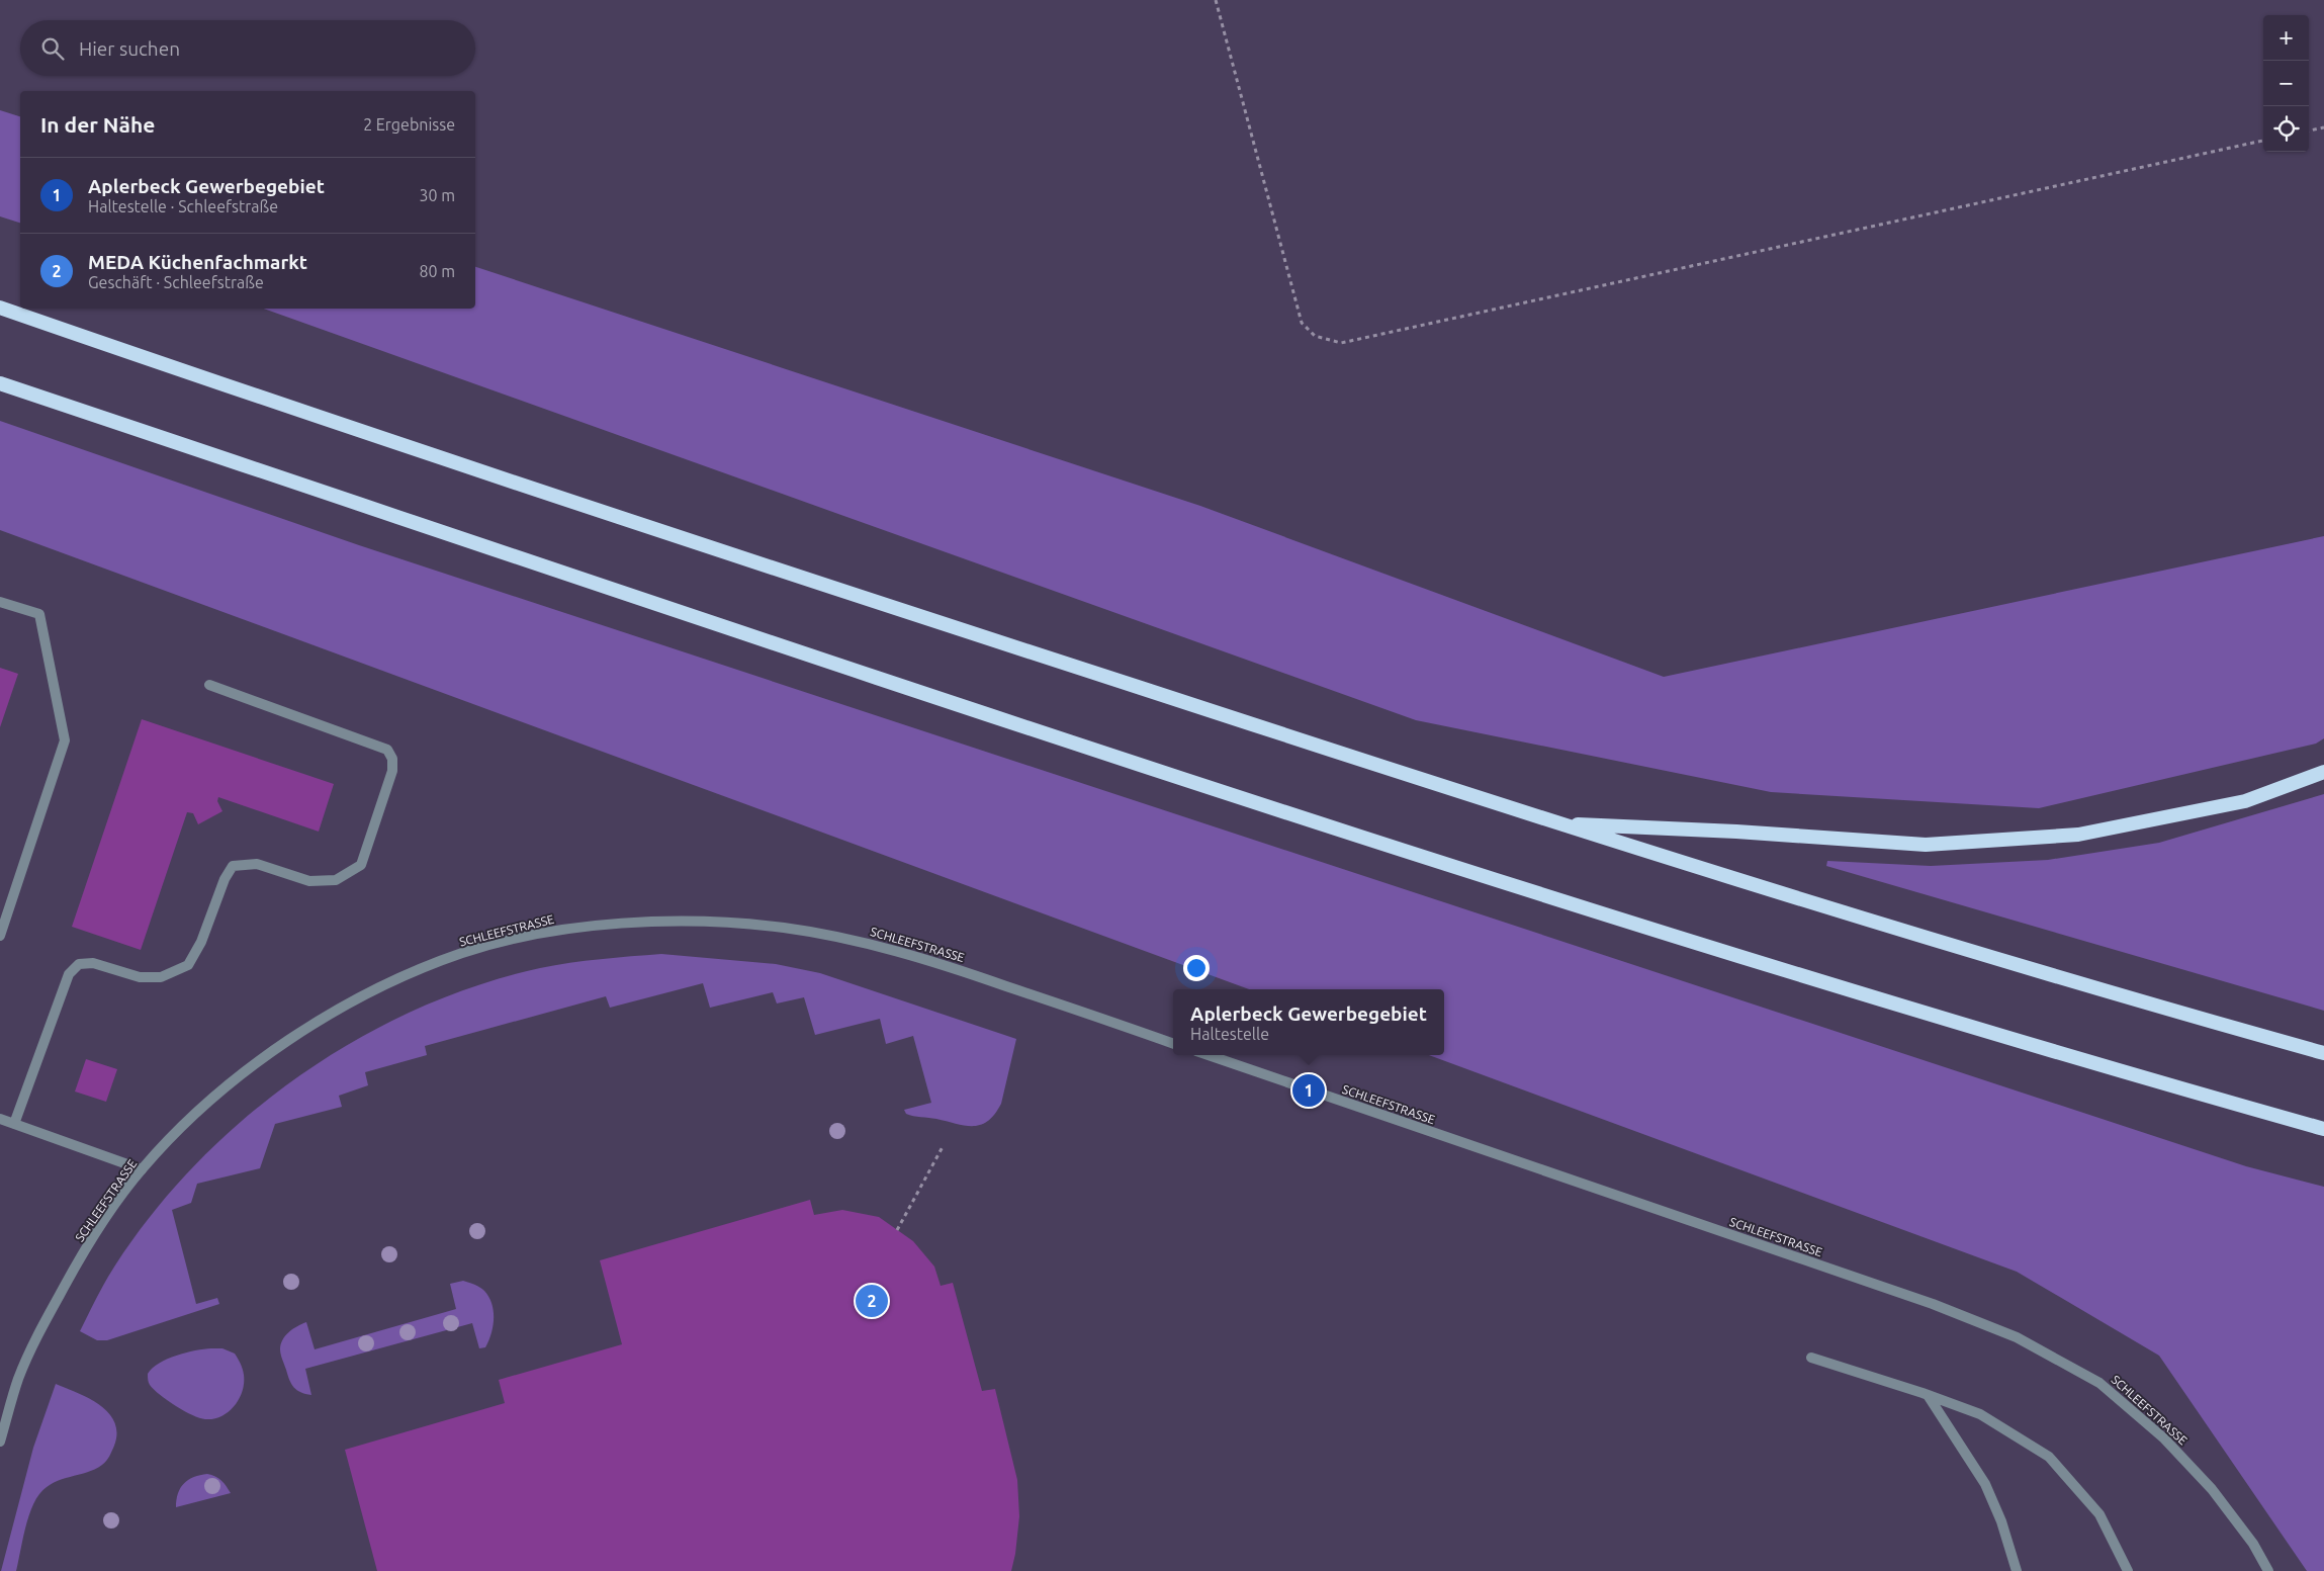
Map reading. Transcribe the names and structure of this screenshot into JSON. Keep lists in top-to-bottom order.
{
  "streets": {
    "street": ["SCHLEEFSTRASSE"]
  },
  "page": {
    "map_buttons": ["+", "−"],
    "search": "Hier suchen",
    "heading": ["In der Nähe", "2 Ergebnisse"],
    "list": [
      {
        "mark": "1",
        "name": "Aplerbeck Gewerbegebiet",
        "note": "Haltestelle · Schleefstraße",
        "value": "30 m"
      },
      {
        "mark": "2",
        "name": "MEDA Küchenfachmarkt",
        "note": "Geschäft · Schleefstraße",
        "value": "80 m"
      }
    ],
    "popup": ["Aplerbeck Gewerbegebiet", "Haltestelle"],
    "pins": ["1", "2"]
  }
}
